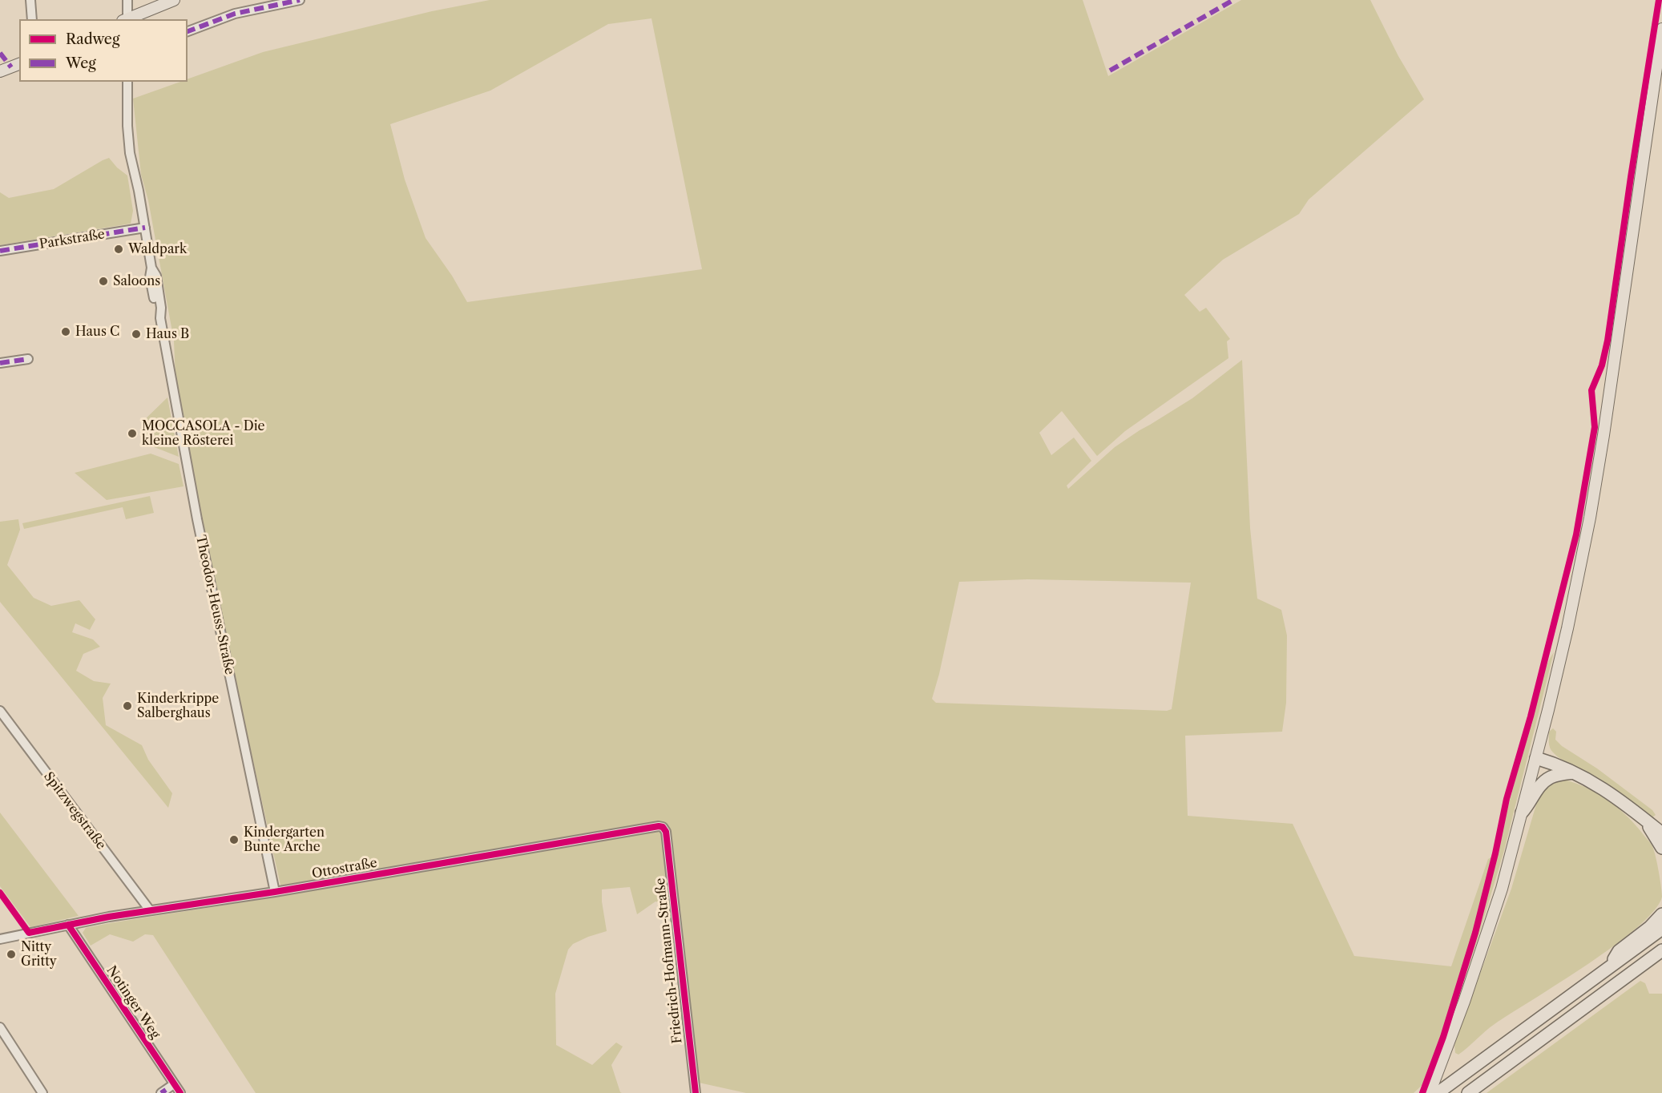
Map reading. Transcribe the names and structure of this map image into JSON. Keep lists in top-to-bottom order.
{
  "streets": {
    "street": [
      "Parkstraße",
      "Theodor-Heuss-Straße",
      "Spitzwegstraße",
      "Ottostraße",
      "Friedrich-Hofmann-Straße",
      "Notinger Weg"
    ]
  },
  "crossings": [
    ["Parkstraße", "Theodor-Heuss-Straße"],
    ["Theodor-Heuss-Straße", "Ottostraße"],
    ["Spitzwegstraße", "Ottostraße"],
    ["Ottostraße", "Friedrich-Hofmann-Straße"],
    ["Ottostraße", "Notinger Weg"]
  ],
  "places": [
    "Waldpark",
    "Saloons",
    "Haus C",
    "Haus B",
    "MOCCASOLA - Die kleine Rösterei",
    "Kinderkrippe Salberghaus",
    "Kindergarten Bunte Arche",
    "Nitty Gritty"
  ],
  "legend": ["Radweg", "Weg"]
}
